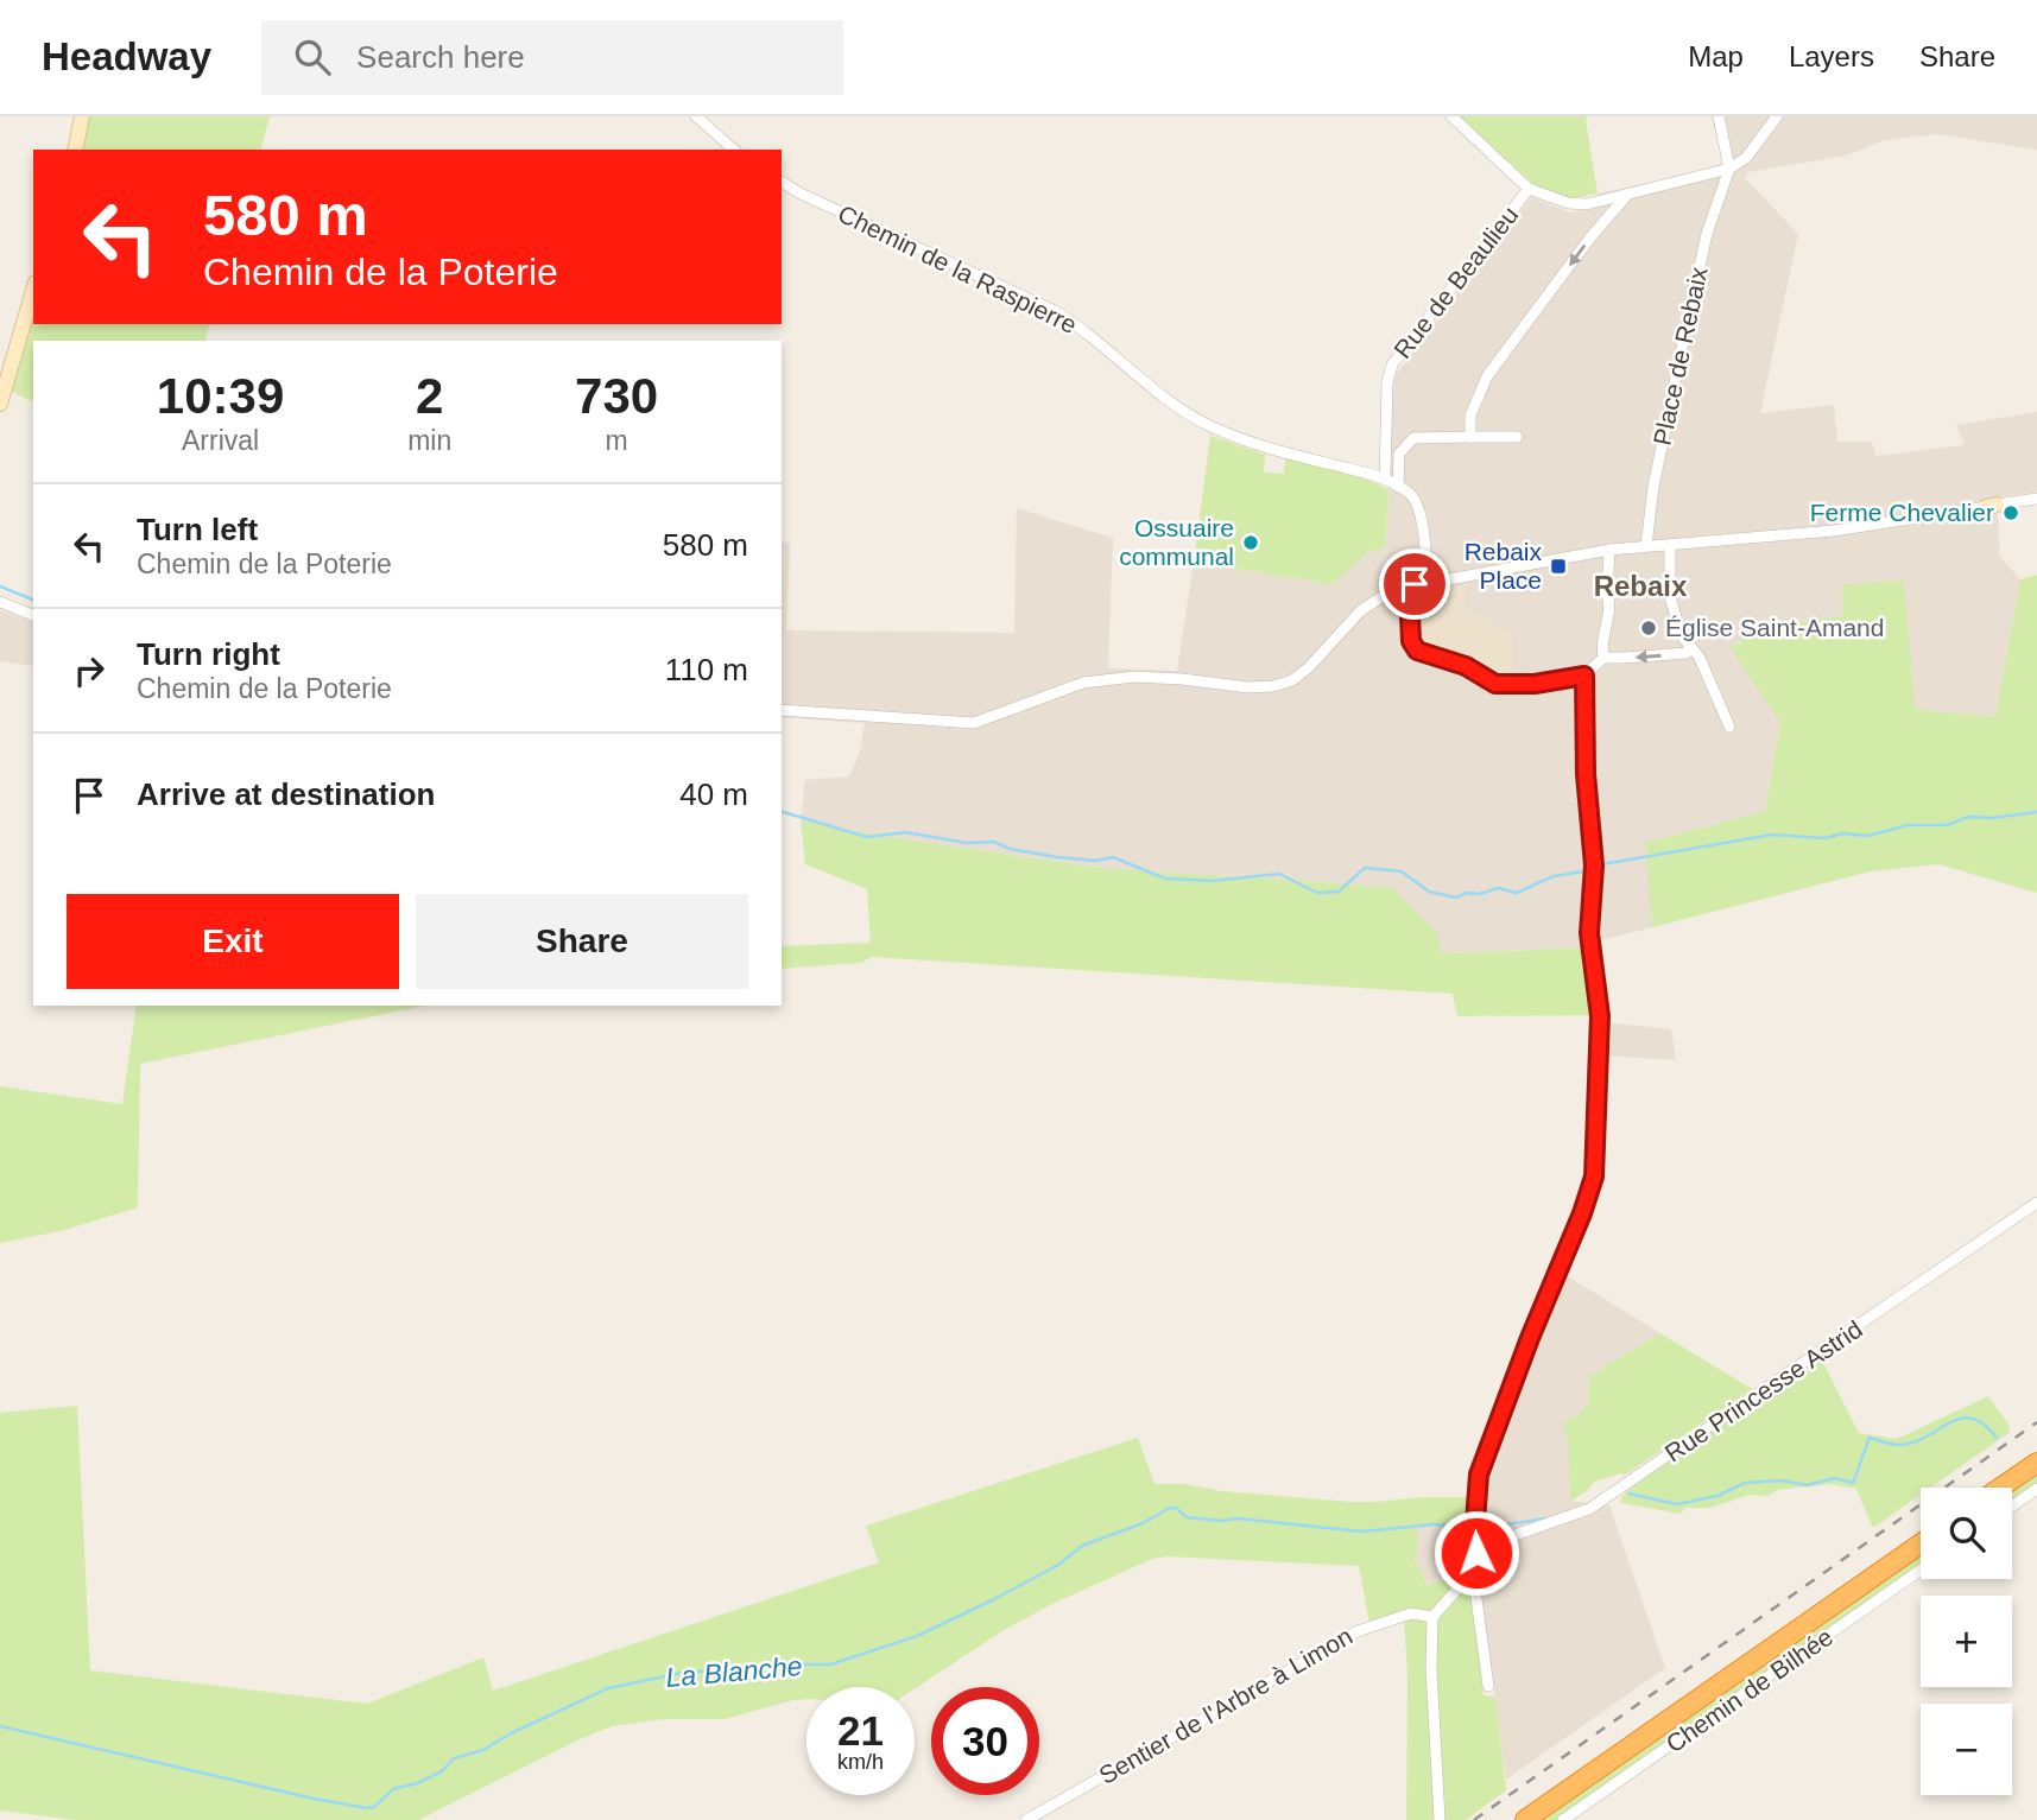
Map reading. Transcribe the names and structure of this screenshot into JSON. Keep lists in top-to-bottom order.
{
  "streets": {
    "street": [
      "Chemin de la Raspierre",
      "Rue de Beaulieu",
      "Place de Rebaix",
      "Rue Princesse Astrid",
      "Chemin de Bilhée",
      "Sentier de l'Arbre à Limon"
    ]
  },
  "crossings": [
    ["Chemin de la Raspierre", "Rue de Beaulieu"]
  ],
  "districts": ["Rebaix"],
  "water": ["La Blanche"],
  "places": {
    "other": ["Ferme Chevalier", "Ossuaire communal", "Église Saint-Amand"],
    "transit": ["Rebaix Place"]
  },
  "page": {
    "header": "Headway",
    "search": "Search here",
    "nav": ["Map", "Layers", "Share"],
    "turn": ["580 m", "Chemin de la Poterie"],
    "eta": [
      "10:39",
      "Arrival",
      "2",
      "min",
      "730",
      "m"
    ],
    "list": [
      {
        "name": "Turn left",
        "note": "Chemin de la Poterie",
        "value": "580 m"
      },
      {
        "name": "Turn right",
        "note": "Chemin de la Poterie",
        "value": "110 m"
      },
      {
        "name": "Arrive at destination",
        "value": "40 m"
      }
    ],
    "buttons": ["Exit", "Share"],
    "map_buttons": ["+", "−"],
    "speed": "21 km/h",
    "limit": "30"
  }
}
